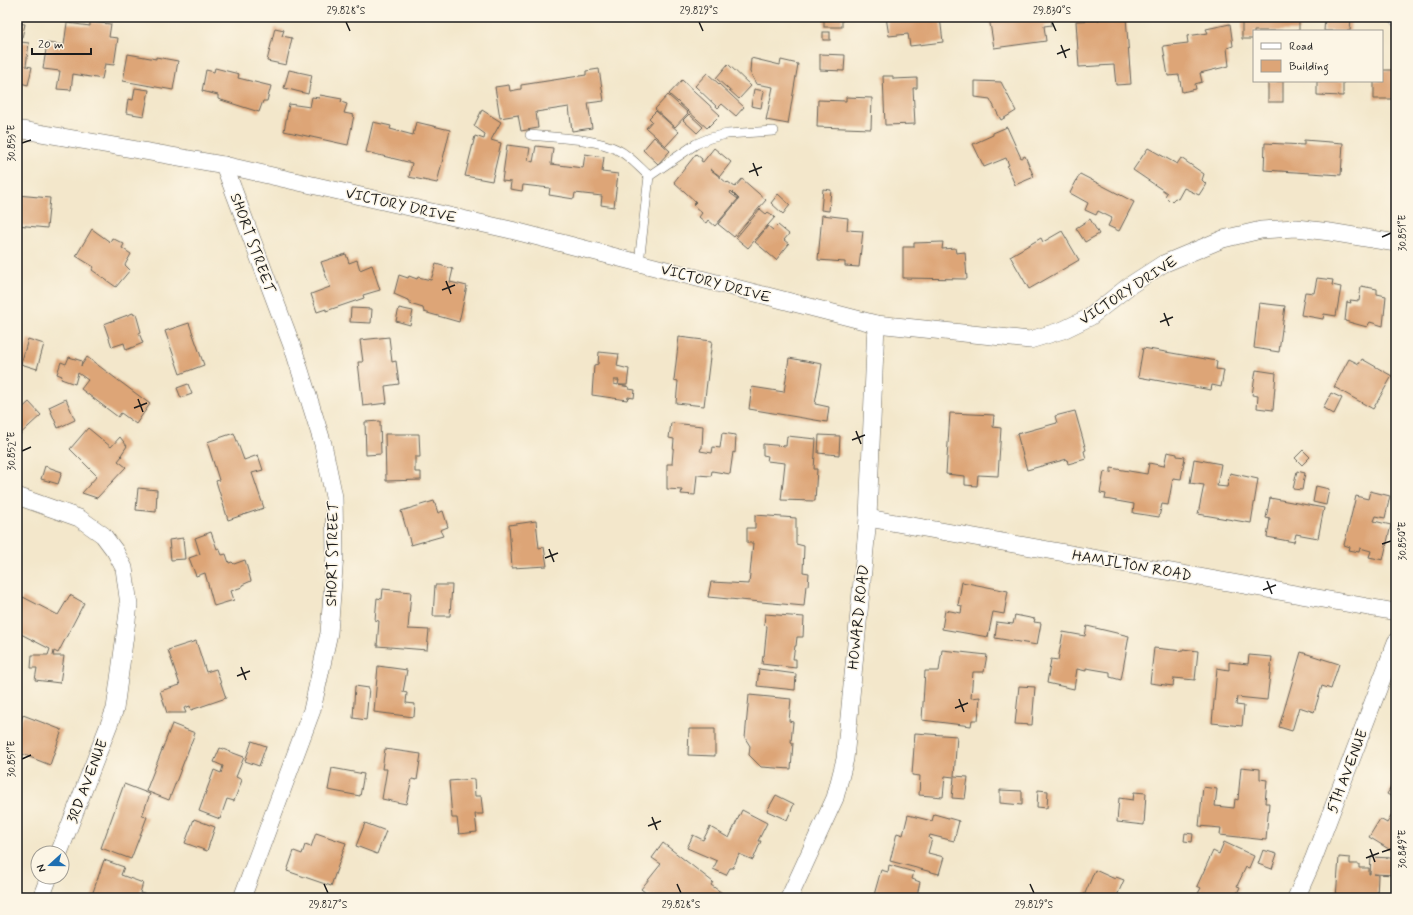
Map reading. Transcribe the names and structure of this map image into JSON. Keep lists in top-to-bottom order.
{
  "streets": {
    "street": [
      "VICTORY DRIVE",
      "SHORT STREET",
      "HAMILTON ROAD",
      "HOWARD ROAD",
      "5TH AVENUE",
      "3RD AVENUE"
    ]
  },
  "crossings": [
    ["VICTORY DRIVE", "SHORT STREET"],
    ["VICTORY DRIVE", "HOWARD ROAD"],
    ["HAMILTON ROAD", "HOWARD ROAD"]
  ],
  "legend": ["Road", "Building"],
  "scale_bar": "20 m",
  "north": "left",
  "coordinates": [
    "29.828°S",
    "29.829°S",
    "29.830°S",
    "30.853°E",
    "30.851°E",
    "30.852°E",
    "30.850°E",
    "30.849°E",
    "29.827°S"
  ]
}
